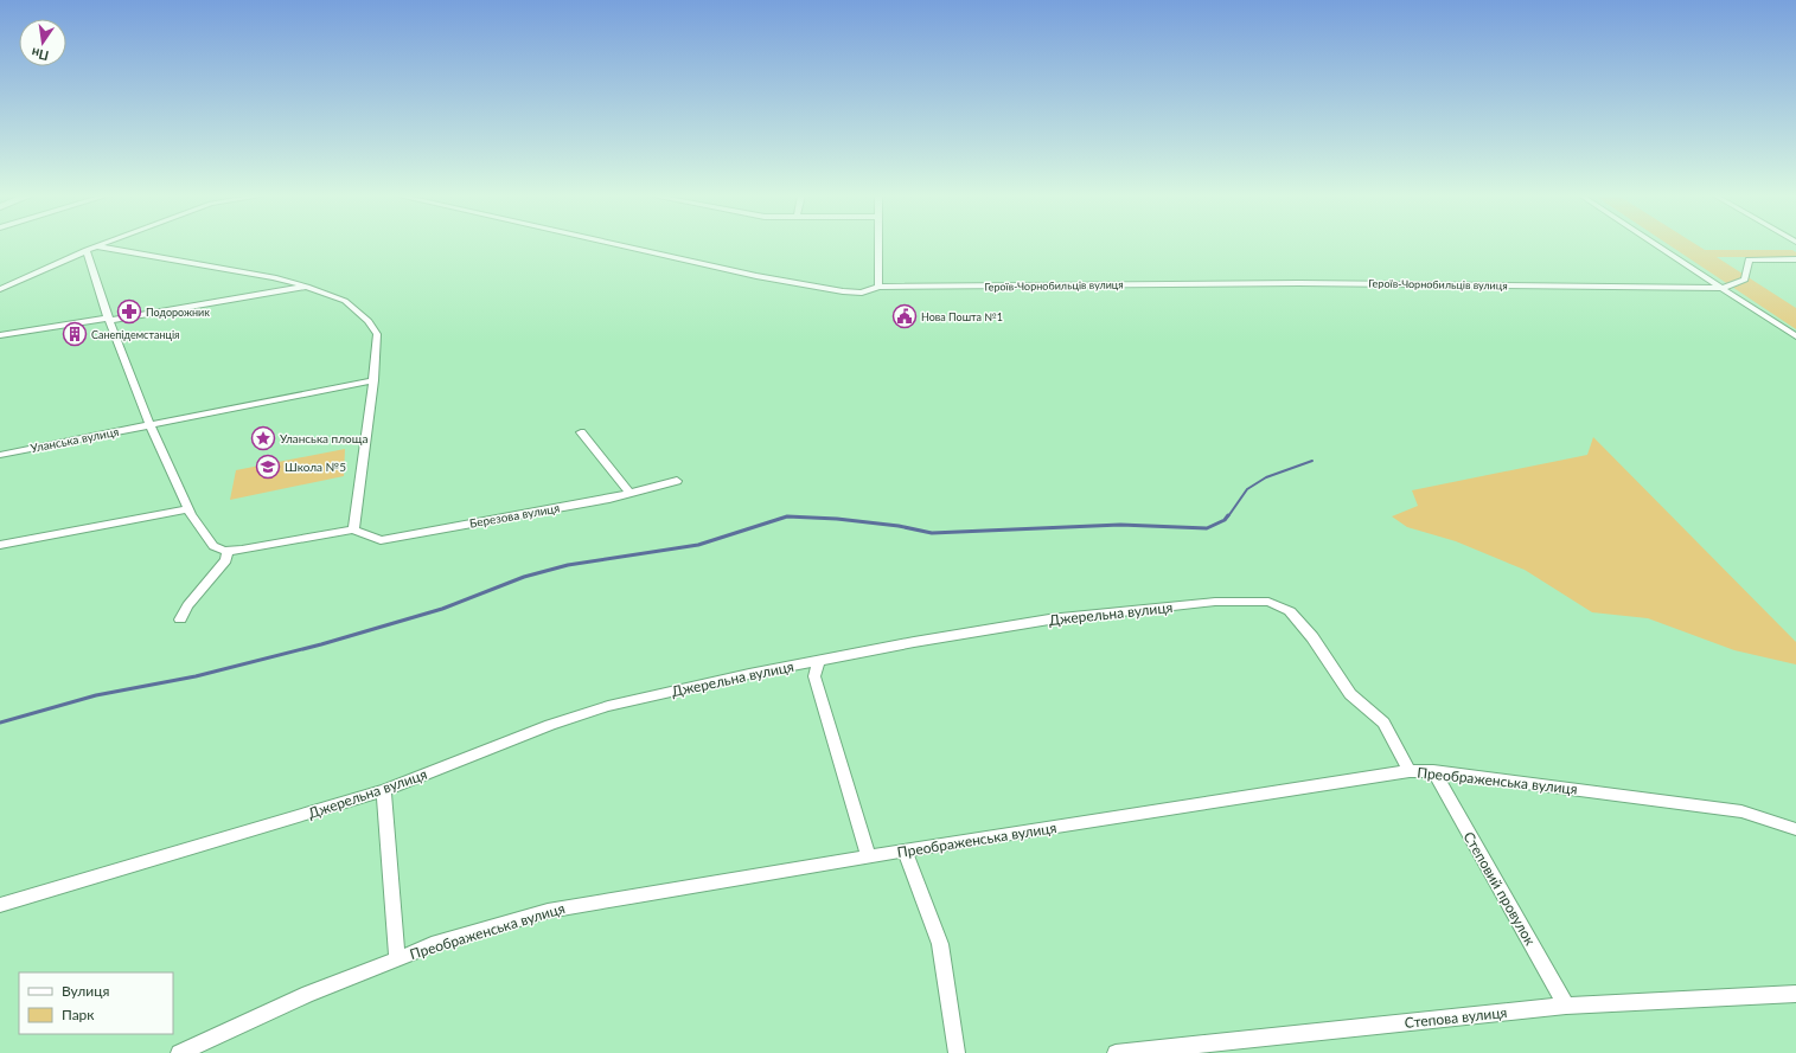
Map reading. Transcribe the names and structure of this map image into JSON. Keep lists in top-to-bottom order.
{
  "streets": {
    "street": [
      "Героїв-Чорнобильців вулиця",
      "Уланська вулиця",
      "Березова вулиця",
      "Джерельна вулиця",
      "Преображенська вулиця",
      "Степовий провулок",
      "Степова вулиця"
    ]
  },
  "crossings": [
    ["Джерельна вулиця", "Преображенська вулиця"],
    ["Преображенська вулиця", "Степовий провулок"],
    ["Степовий провулок", "Степова вулиця"]
  ],
  "places": {
    "pharmacy": ["Подорожник"],
    "public building": ["Нова Пошта №1"],
    "building": ["Санепідемстанція"],
    "place": ["Уланська площа"],
    "school or university": ["Школа №5"]
  },
  "legend": ["Вулиця", "Парк"],
  "north": "bottom"
}
